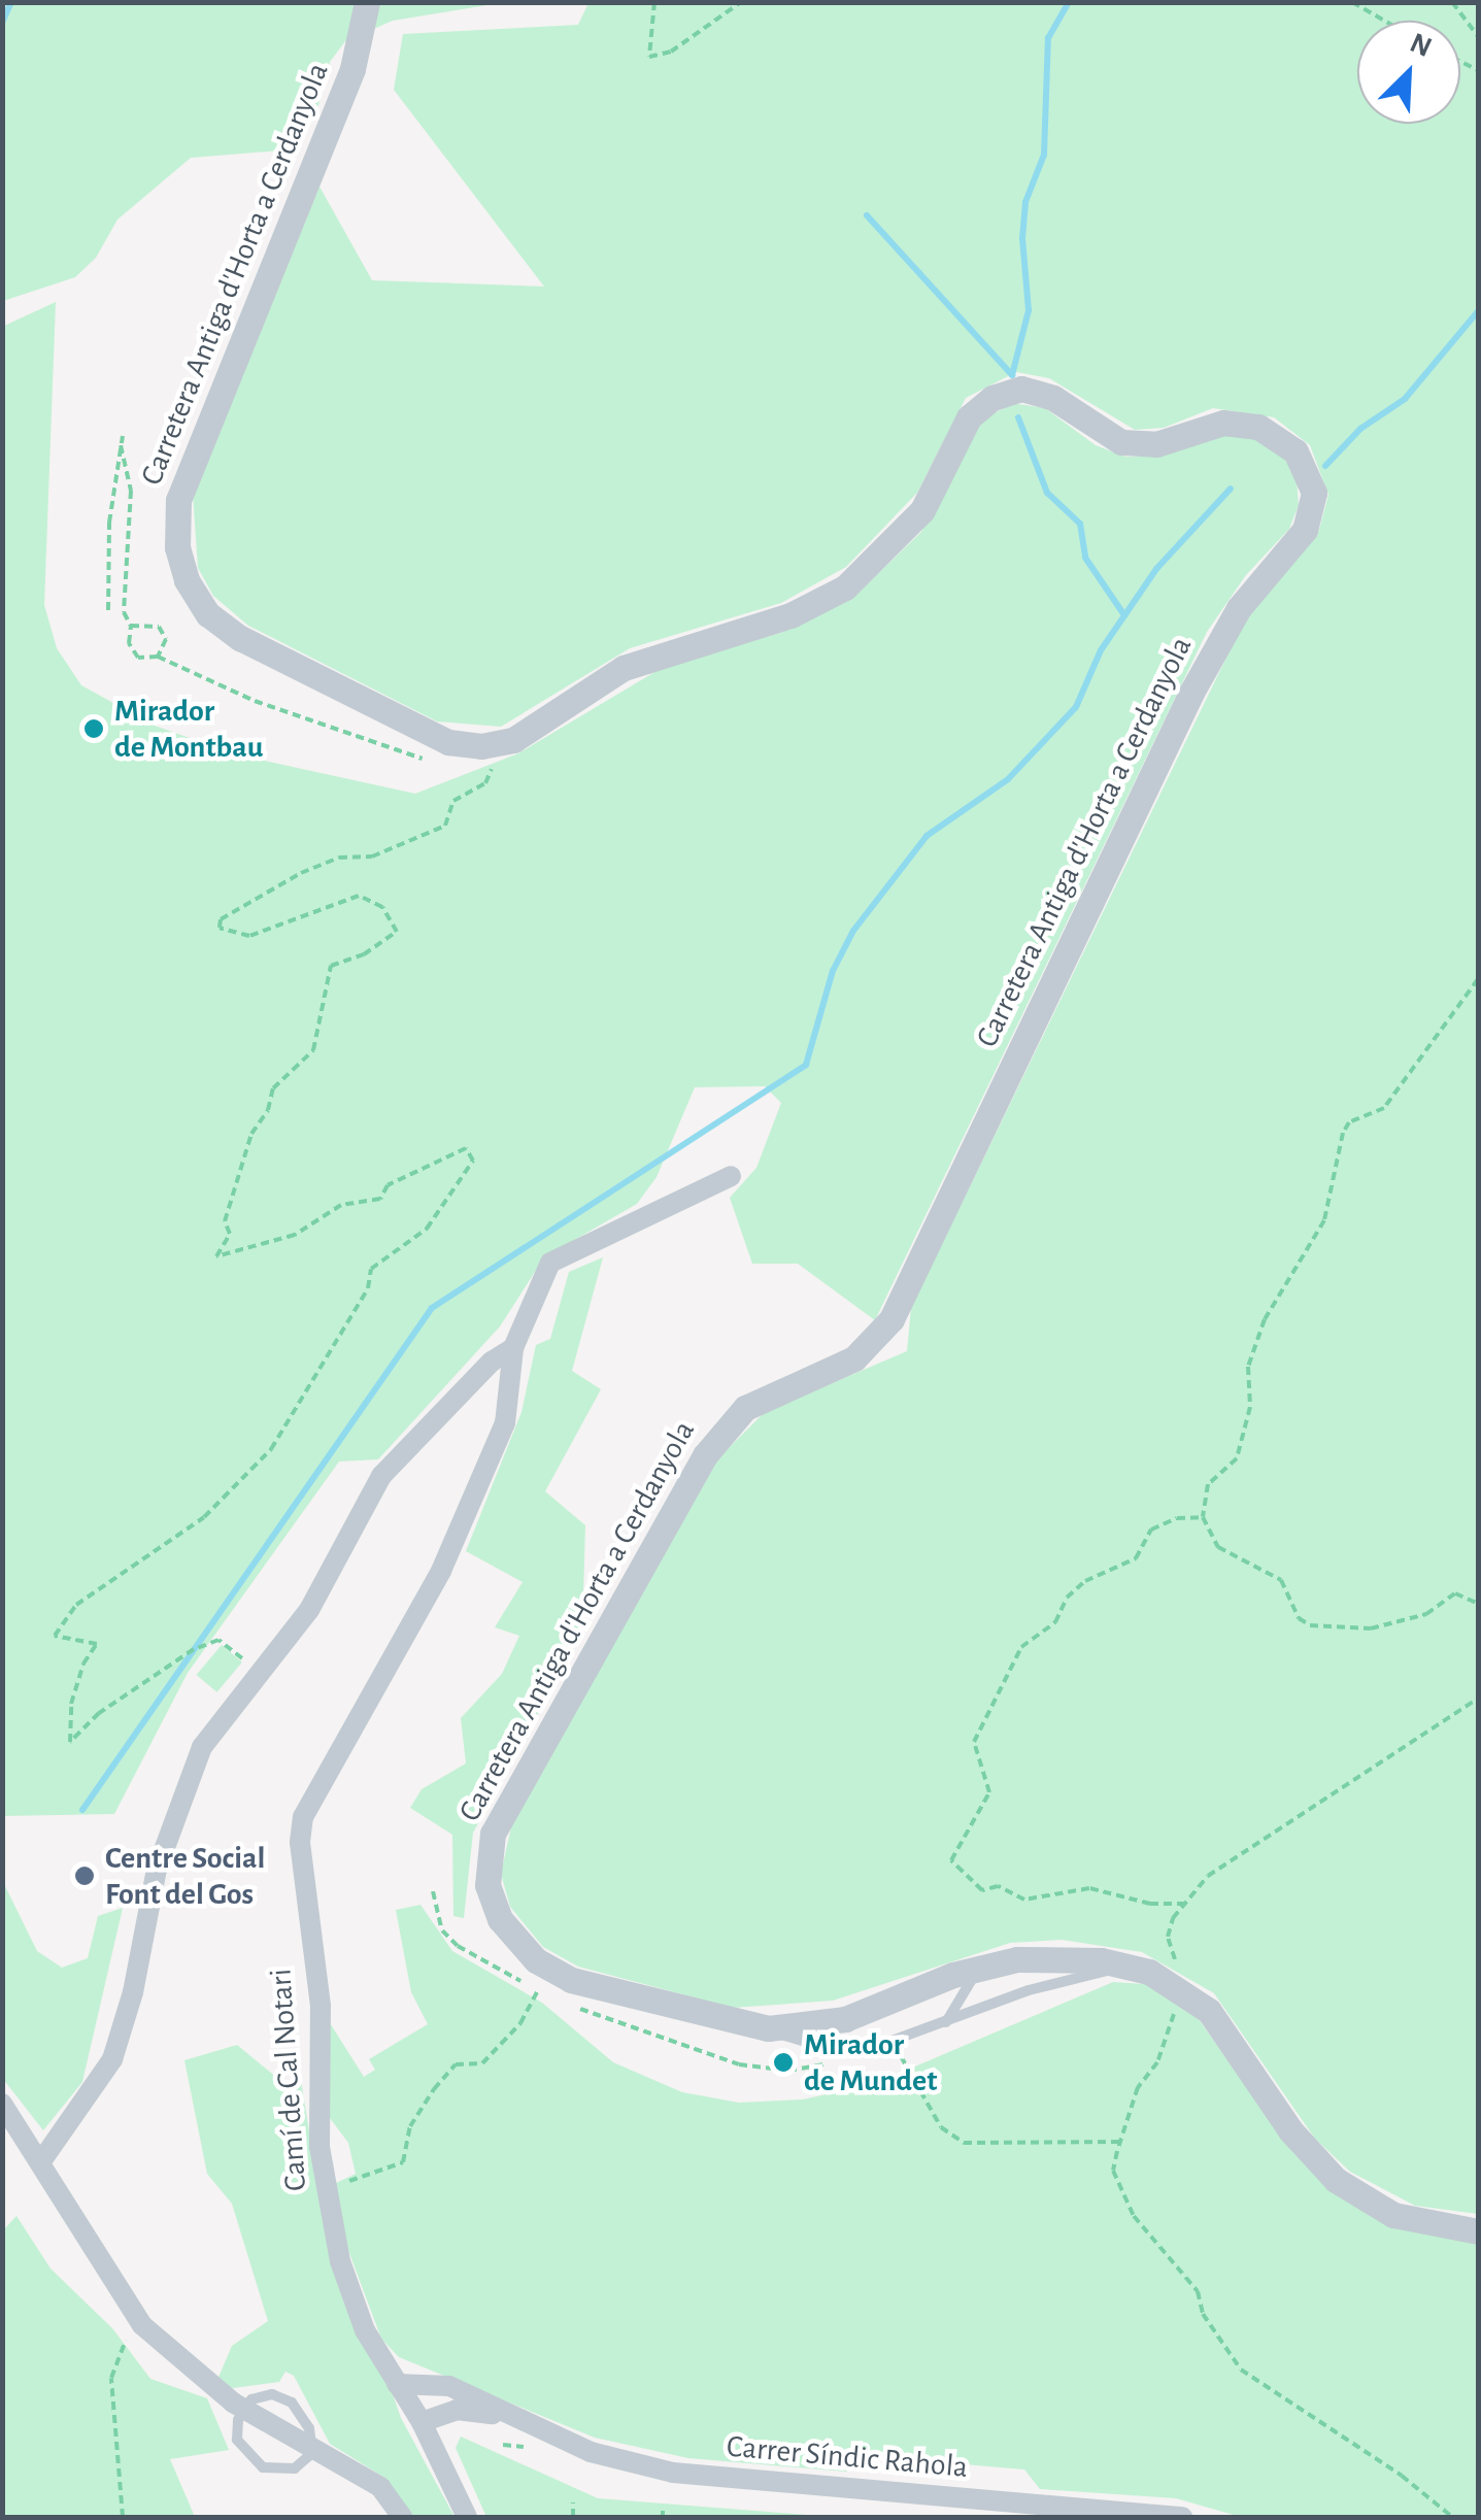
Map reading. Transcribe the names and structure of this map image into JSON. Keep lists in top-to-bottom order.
{
  "streets": {
    "street": ["Carretera Antiga d'Horta a Cerdanyola", "Camí de Cal Notari", "Carrer Síndic Rahola"]
  },
  "crossings": [
    ["Camí de Cal Notari", "Carrer Síndic Rahola"]
  ],
  "places": ["Mirador de Montbau", "Centre Social Font del Gos", "Mirador de Mundet"],
  "north": "top right"
}
